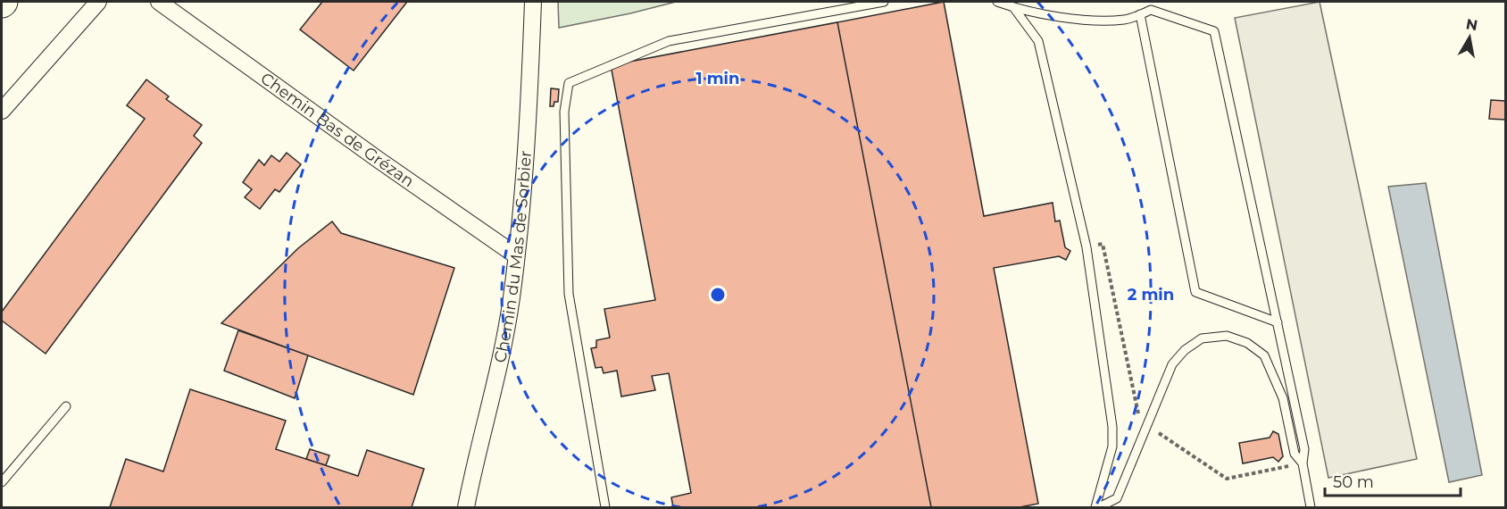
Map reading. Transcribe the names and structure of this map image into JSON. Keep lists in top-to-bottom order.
{
  "streets": {
    "street": ["Chemin Bas de Grézan", "Chemin du Mas de Sorbier"]
  },
  "crossings": [
    ["Chemin Bas de Grézan", "Chemin du Mas de Sorbier"]
  ],
  "scale_bar": "50 m",
  "north": "top",
  "rings": ["1 min", "2 min"]
}
